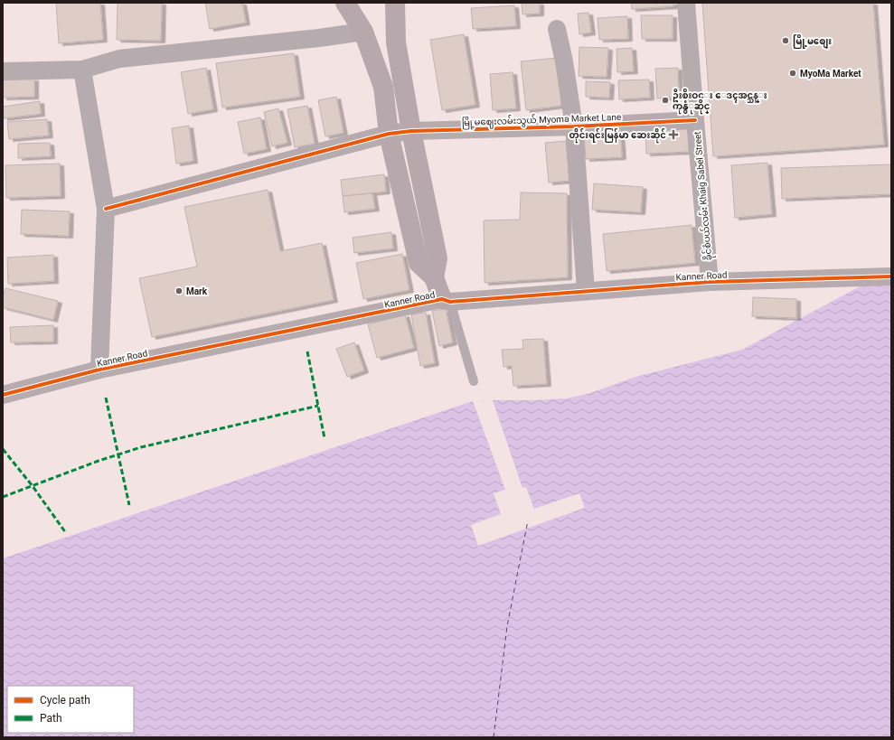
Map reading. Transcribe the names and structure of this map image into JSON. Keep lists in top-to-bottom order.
{
  "streets": {
    "street": ["မြို့မဈေးလမ်းသွယ် Myoma Market Lane", "ခိုင်စံပယ်လမ်း Khaig Sabel Street", "Kanner Road"]
  },
  "crossings": [
    ["မြို့မဈေးလမ်းသွယ် Myoma Market Lane", "ခိုင်စံပယ်လမ်း Khaig Sabel Street"],
    ["ခိုင်စံပယ်လမ်း Khaig Sabel Street", "Kanner Road"]
  ],
  "places": {
    "other": [
      "မြို့မစျေး",
      "MyoMa Market",
      "ဦးစိုးဝင္း ေဒၚအင္သန္း ကုန္စံုဆိုင္",
      "Mark"
    ],
    "health": ["တိုင်းရင်းမြန်မာ ဆေးဆိုင်"]
  },
  "legend": ["Cycle path", "Path"]
}
